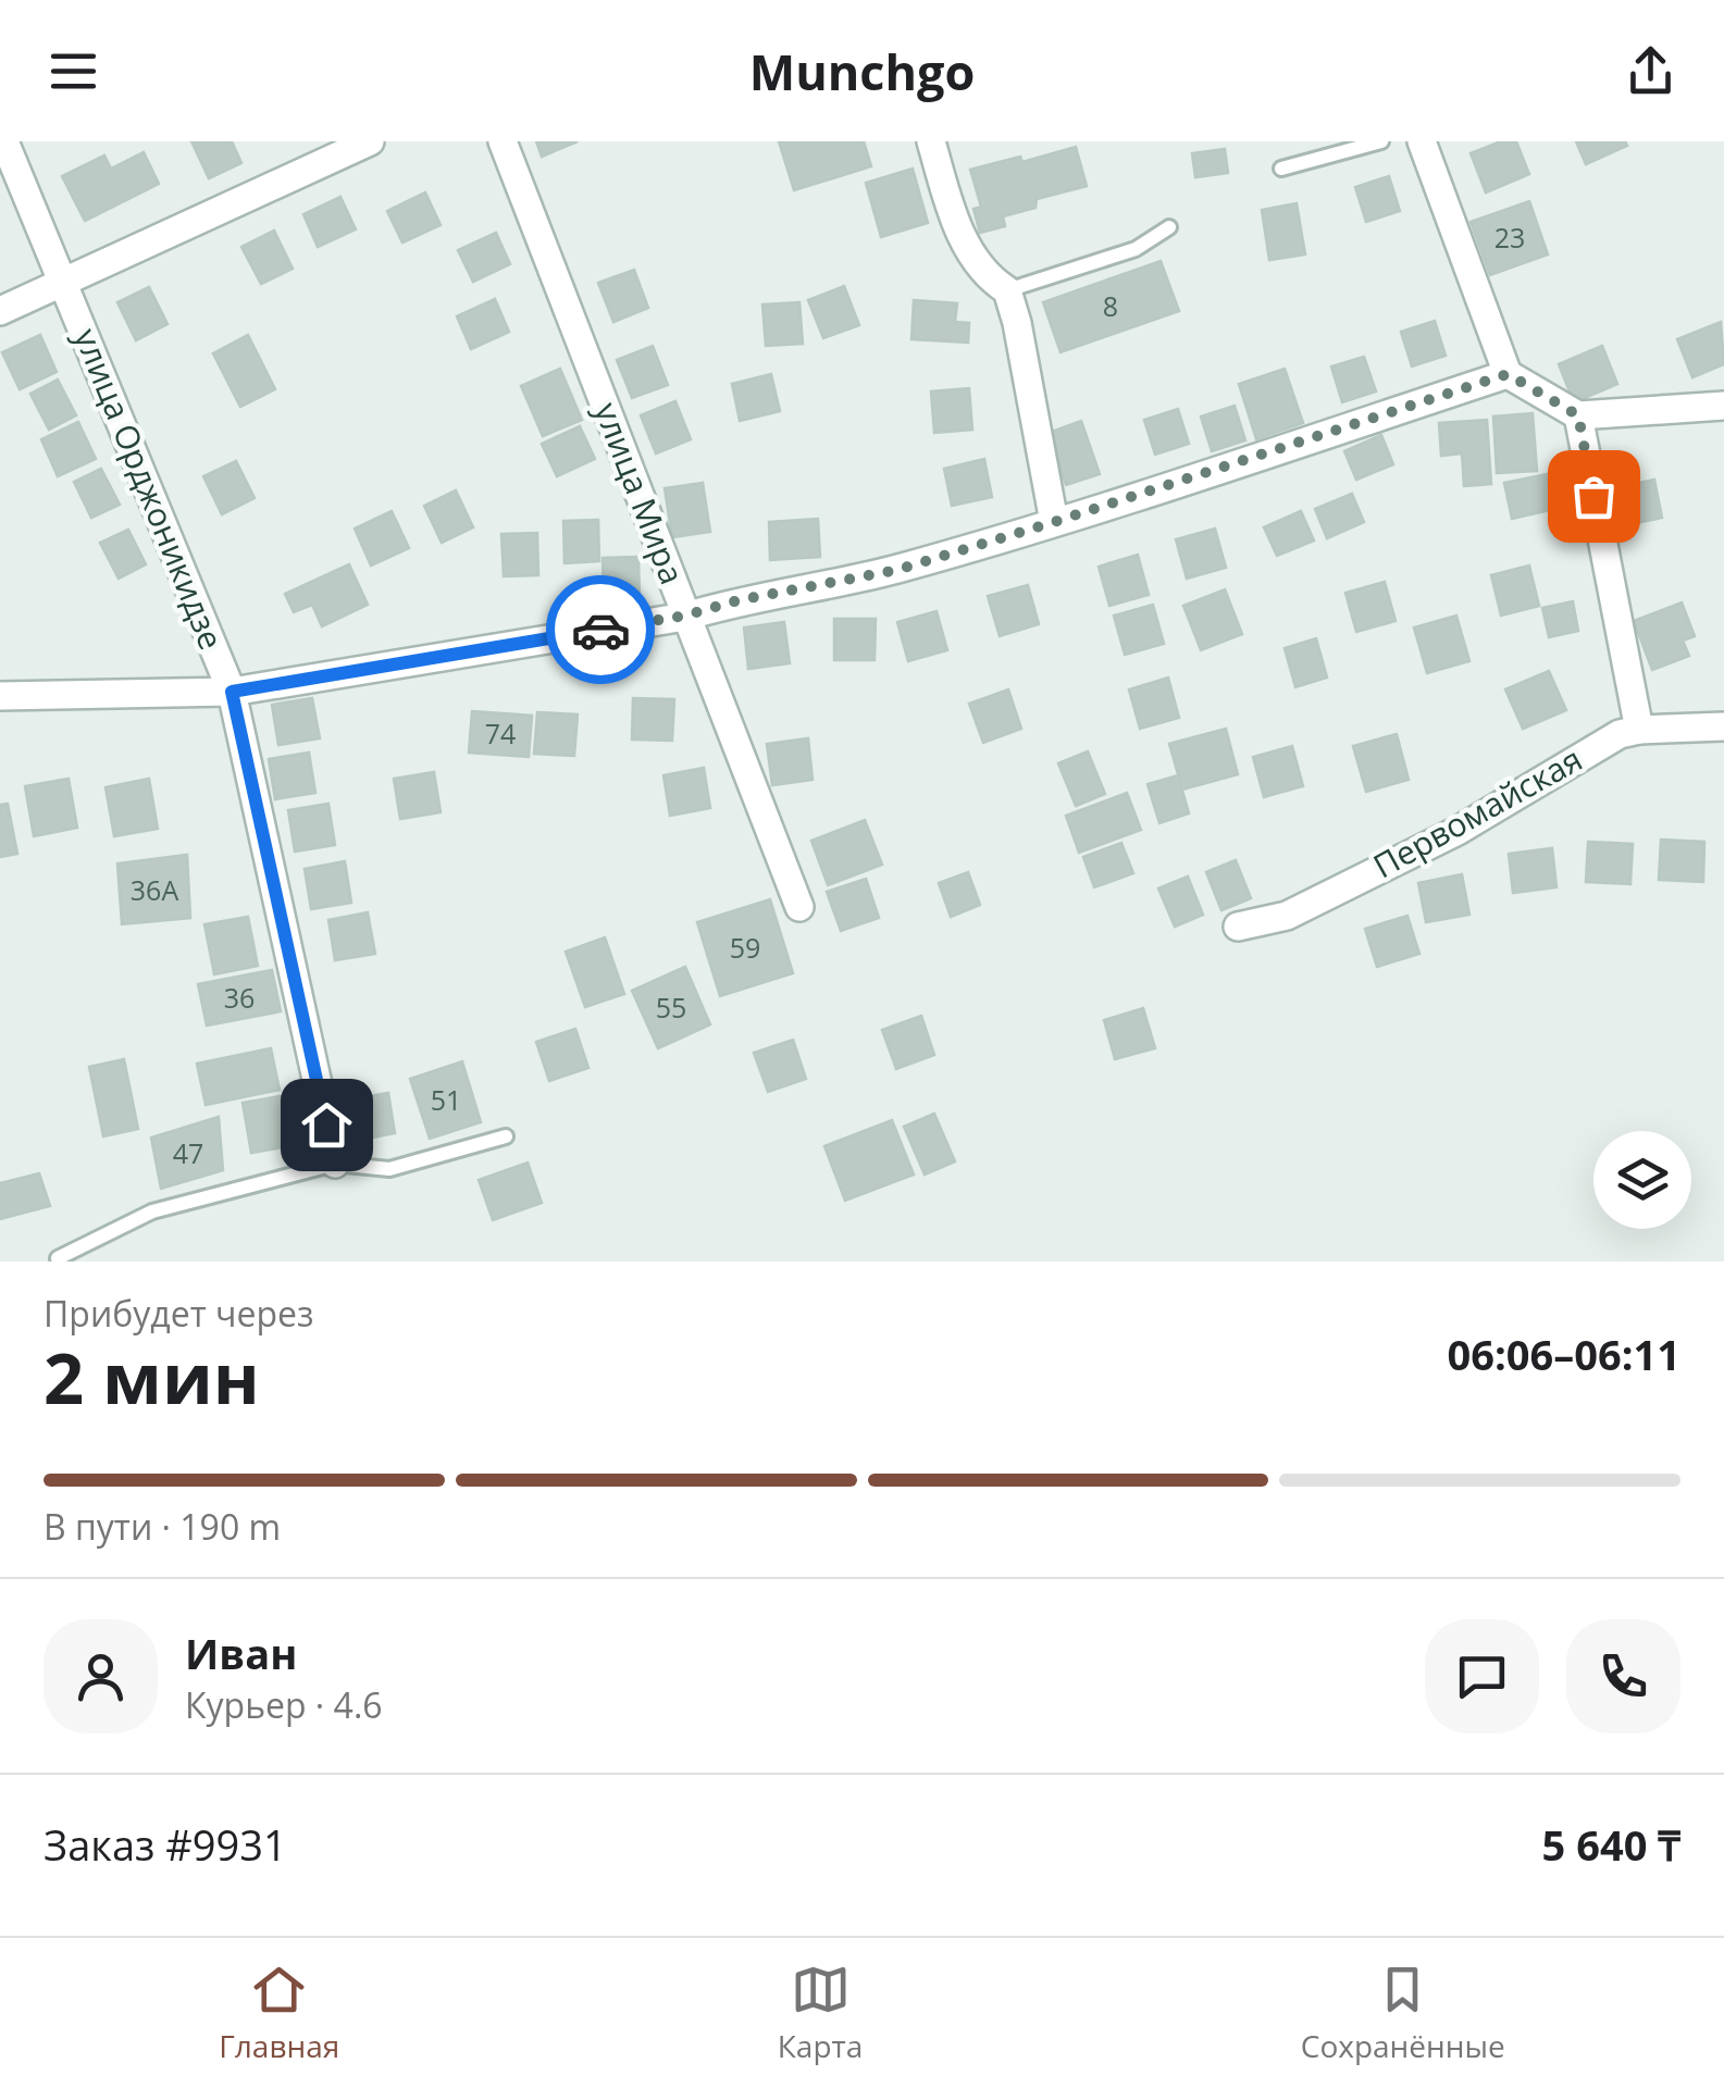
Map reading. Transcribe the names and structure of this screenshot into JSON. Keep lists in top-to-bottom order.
{
  "streets": {
    "street": ["улица Орджоникидзе", "улица Мира", "Первомайская"]
  },
  "house_numbers": [
    "23",
    "8",
    "74",
    "36А",
    "59",
    "36",
    "55",
    "51",
    "47"
  ],
  "page": {
    "header": "Munchgo",
    "heading": ["2 мин", "Прибудет через", "06:06–06:11"],
    "panel": [
      "Иван",
      "Курьер · 4.6",
      "Заказ #9931",
      "5 640 ₸"
    ],
    "bar": "В пути · 190 m",
    "tabs": ["Главная", "Карта", "Сохранённые"]
  }
}
